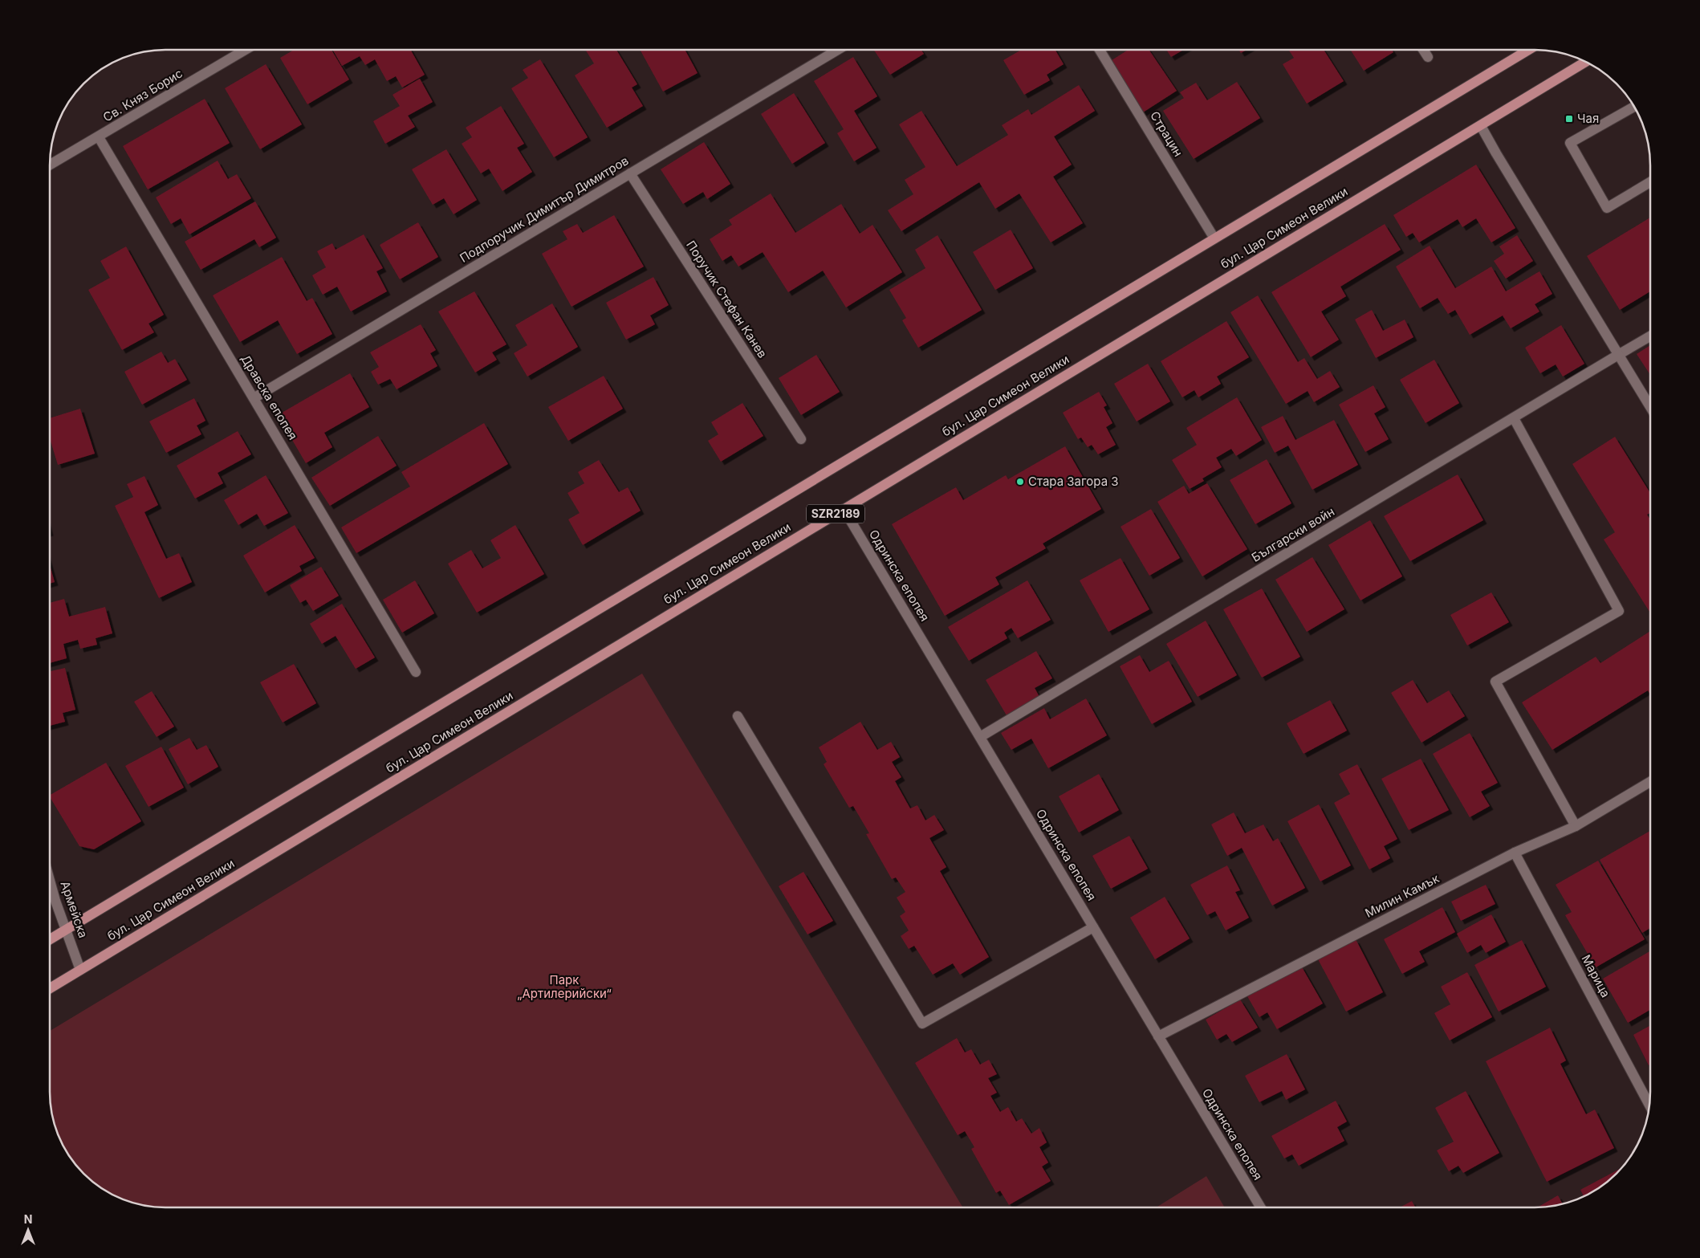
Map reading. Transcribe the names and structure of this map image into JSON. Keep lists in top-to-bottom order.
{
  "streets": {
    "main road": ["бул. Цар Симеон Велики", "SZR2189"],
    "street": [
      "Св. Княз Борис",
      "Страцин",
      "Подпоручик Димитър Димитров",
      "Поручик Стефан Канев",
      "Дравска епопея",
      "Български войн",
      "Одринска епопея",
      "Милин Камък",
      "Армейска",
      "Марица"
    ]
  },
  "crossings": [
    ["Св. Княз Борис", "Дравска епопея"],
    ["Страцин", "SZR2189"],
    ["Подпоручик Димитър Димитров", "Поручик Стефан Канев"],
    ["Подпоручик Димитър Димитров", "Дравска епопея"],
    ["бул. Цар Симеон Велики", "Одринска епопея"],
    ["бул. Цар Симеон Велики", "Армейска"],
    ["SZR2189", "Армейска"],
    ["Български войн", "Одринска епопея"],
    ["Одринска епопея", "Милин Камък"],
    ["Милин Камък", "Марица"]
  ],
  "parks": ["Парк „Артилерийски“"],
  "places": {
    "transit": ["Чая"],
    "other": ["Стара Загора 3"]
  },
  "north": "top"
}
